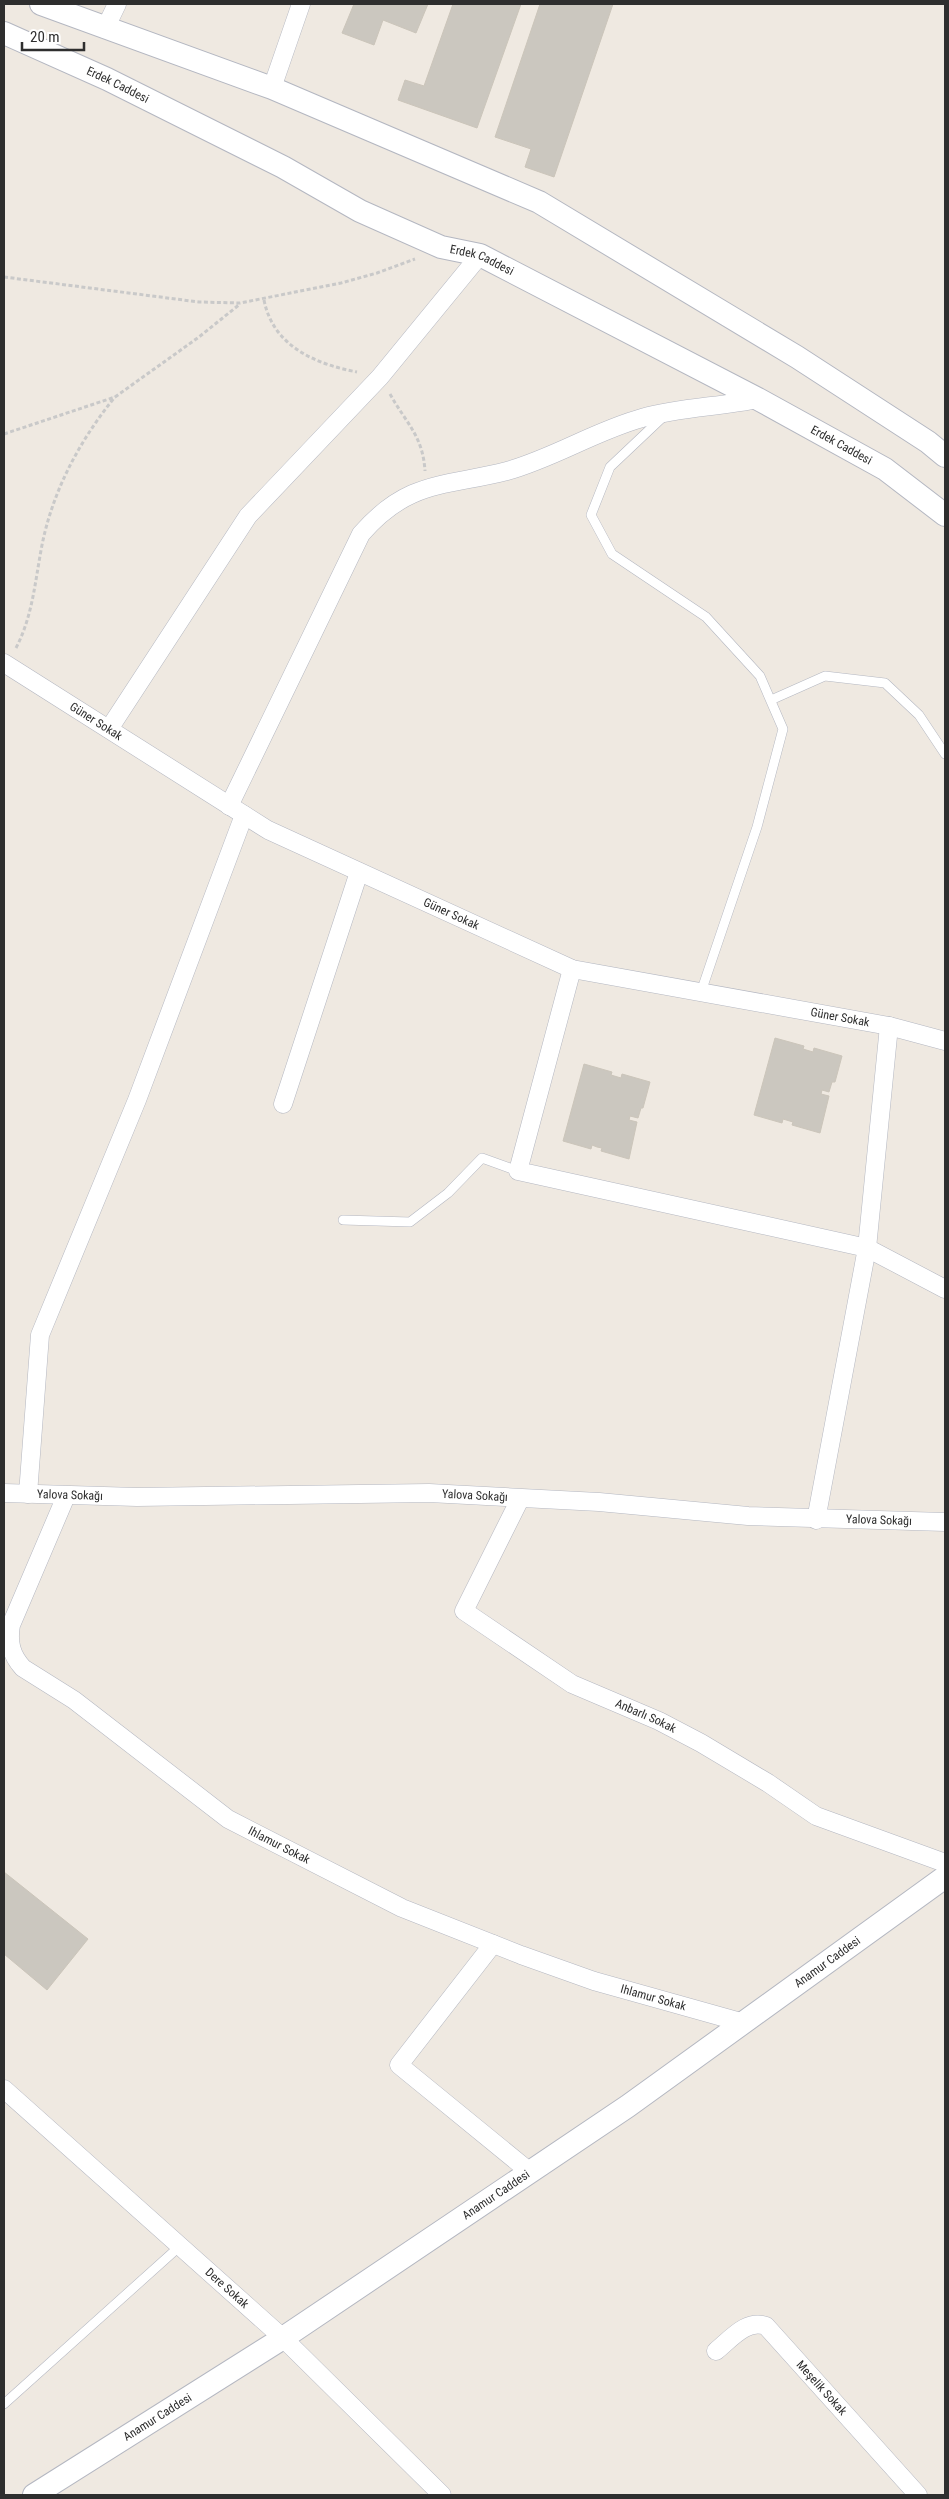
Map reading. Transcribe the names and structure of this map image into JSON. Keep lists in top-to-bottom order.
{
  "streets": {
    "street": [
      "Erdek Caddesi",
      "Güner Sokak",
      "Yalova Sokağı",
      "Anbarlı Sokak",
      "Ihlamur Sokak",
      "Anamur Caddesi",
      "Dere Sokak",
      "Meşelik Sokak"
    ]
  },
  "crossings": [
    ["Yalova Sokağı", "Anbarlı Sokak"],
    ["Yalova Sokağı", "Ihlamur Sokak"],
    ["Ihlamur Sokak", "Anamur Caddesi"],
    ["Anamur Caddesi", "Dere Sokak"]
  ],
  "scale_bar": "20 m"
}
